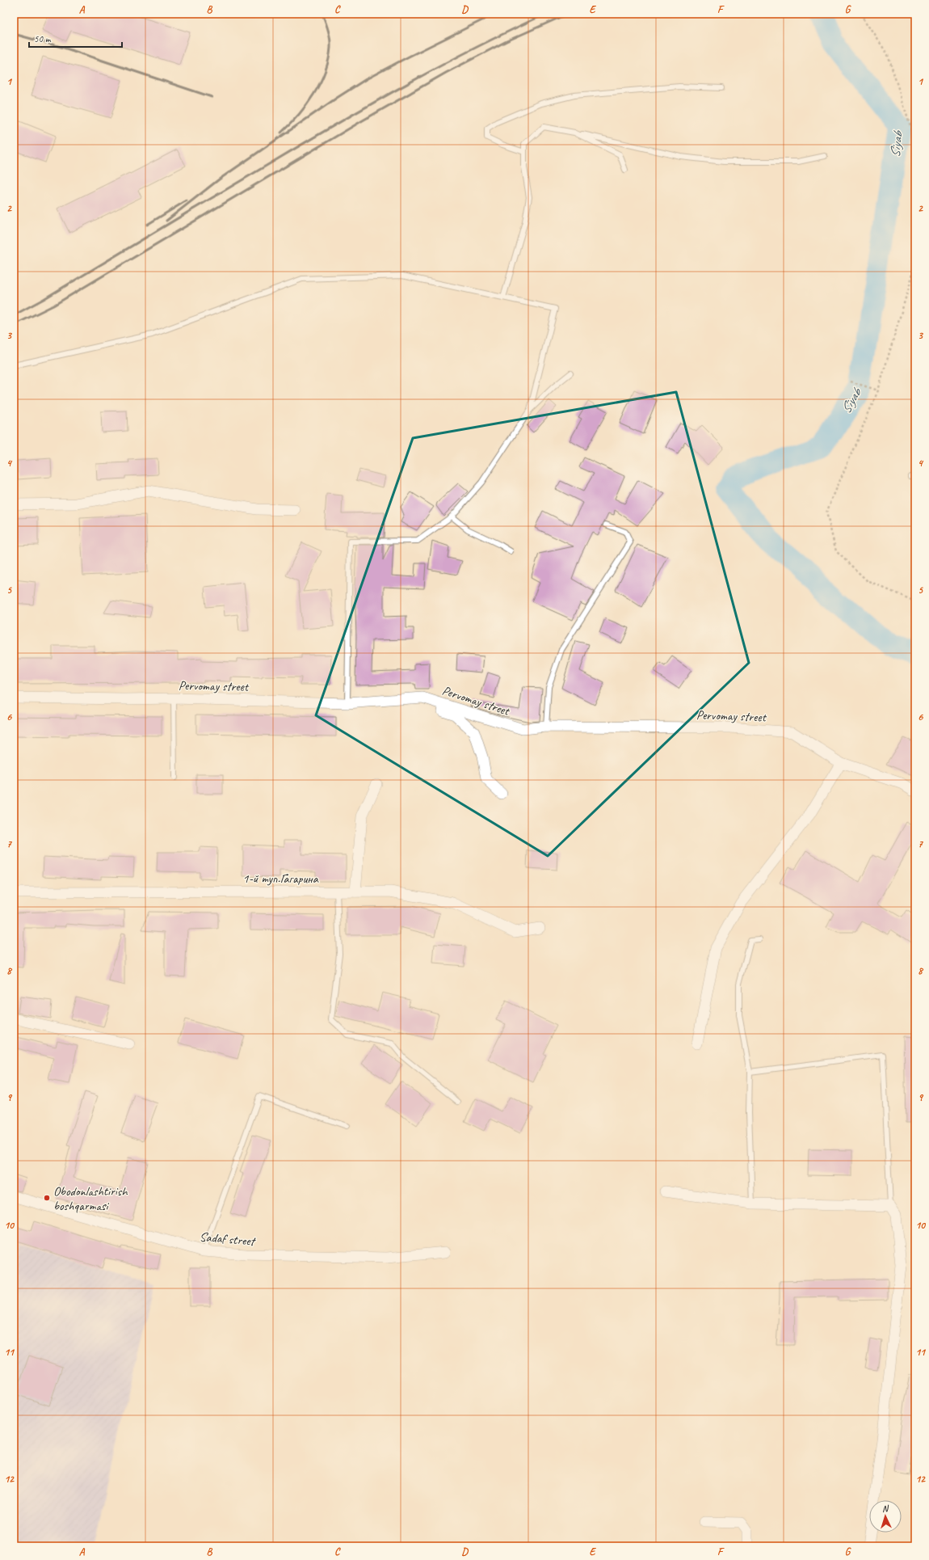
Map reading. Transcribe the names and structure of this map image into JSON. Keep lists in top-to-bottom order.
{
  "streets": {
    "street": ["Pervomay street", "1-й туп.Гагарина", "Sadaf street"]
  },
  "water": ["Siyab"],
  "places": ["Obodonlashtirish boshqarmasi"],
  "scale_bar": "50 m",
  "north": "top",
  "grid": {
    "columns": [
      "A",
      "B",
      "C",
      "D",
      "E",
      "F",
      "G"
    ],
    "rows": [
      "1",
      "2",
      "3",
      "4",
      "5",
      "6",
      "7",
      "8",
      "9",
      "10",
      "11",
      "12"
    ]
  }
}
